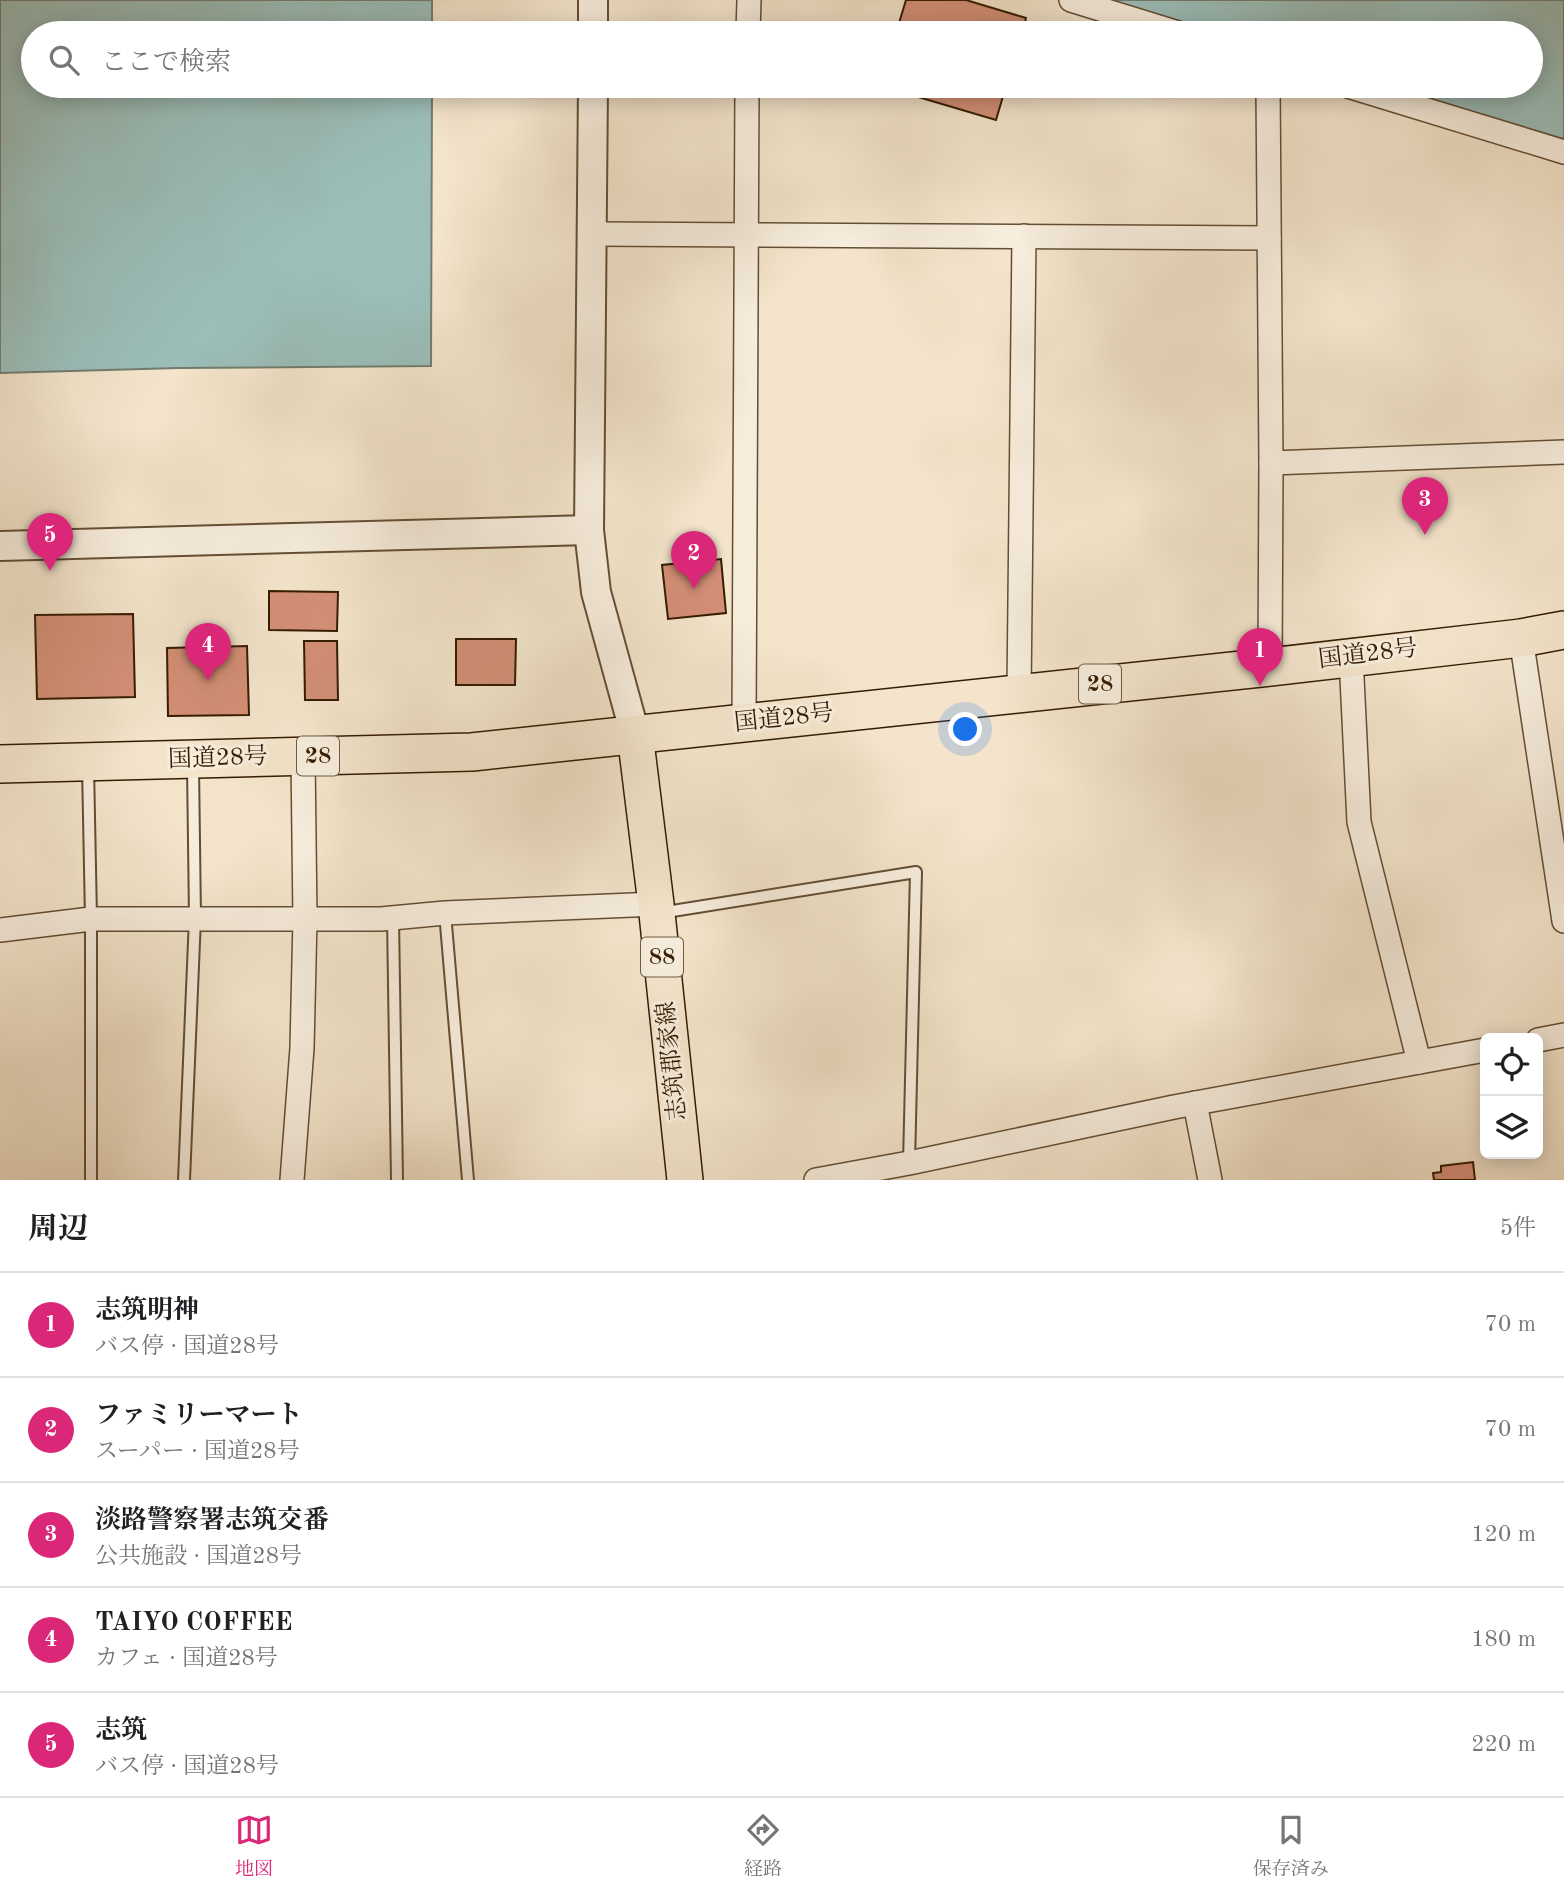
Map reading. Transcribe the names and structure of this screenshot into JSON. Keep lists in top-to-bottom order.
{
  "streets": {
    "highway": ["国道28号", "28"],
    "main road": ["88", "志筑郡家線"]
  },
  "crossings": [
    ["国道28号", "志筑郡家線"]
  ],
  "page": {
    "search": "ここで検索",
    "pins": [
      "3",
      "5",
      "2",
      "4",
      "1"
    ],
    "heading": ["周辺", "5件"],
    "list": [
      {
        "mark": "1",
        "name": "志筑明神",
        "note": "バス停 · 国道28号",
        "value": "70 m"
      },
      {
        "mark": "2",
        "name": "ファミリーマート",
        "note": "スーパー · 国道28号",
        "value": "70 m"
      },
      {
        "mark": "3",
        "name": "淡路警察署志筑交番",
        "note": "公共施設 · 国道28号",
        "value": "120 m"
      },
      {
        "mark": "4",
        "name": "TAIYO COFFEE",
        "note": "カフェ · 国道28号",
        "value": "180 m"
      },
      {
        "mark": "5",
        "name": "志筑",
        "note": "バス停 · 国道28号",
        "value": "220 m"
      }
    ],
    "nav": ["地図", "経路", "保存済み"]
  }
}
